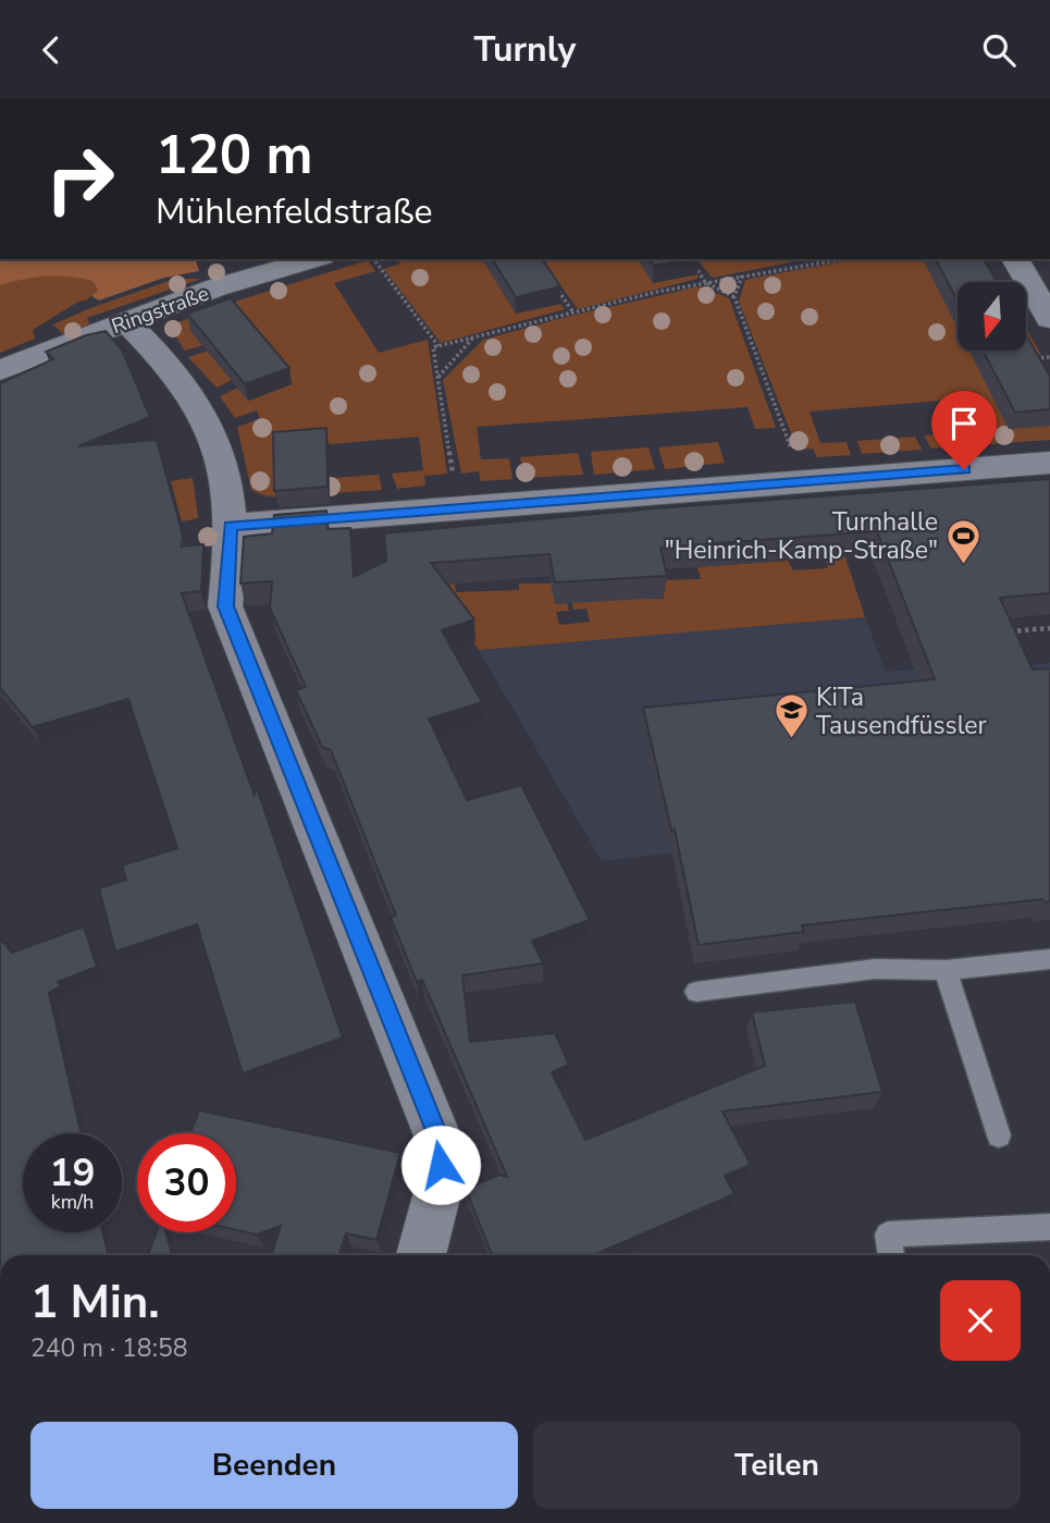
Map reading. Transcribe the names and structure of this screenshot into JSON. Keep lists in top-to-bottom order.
{
  "streets": {
    "street": ["Ringstraße"]
  },
  "places": {
    "sports": ["Turnhalle \"Heinrich-Kamp-Straße\""],
    "school or university": ["KiTa Tausendfüssler"]
  },
  "north": "bottom",
  "page": {
    "header": "Turnly",
    "turn": ["120 m", "Mühlenfeldstraße"],
    "speed": "19 km/h",
    "limit": "30",
    "heading": ["1 Min.", "240 m · 18:58"],
    "buttons": ["Beenden", "Teilen"]
  }
}
